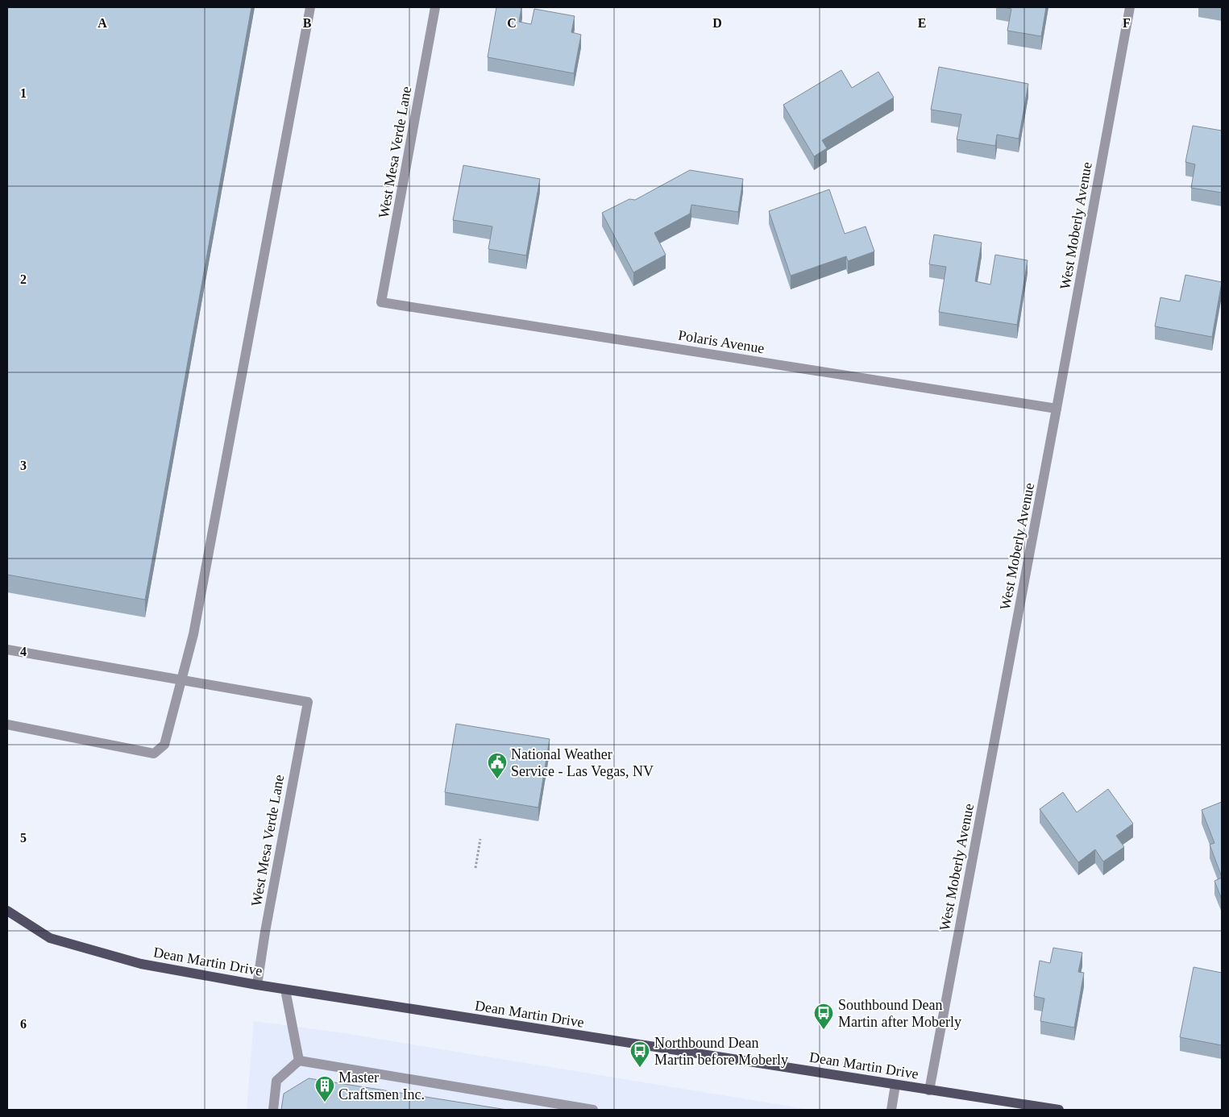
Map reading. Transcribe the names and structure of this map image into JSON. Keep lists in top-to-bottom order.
{
  "streets": {
    "main road": ["Dean Martin Drive"],
    "street": ["West Mesa Verde Lane", "West Moberly Avenue", "Polaris Avenue"]
  },
  "crossings": [
    ["West Mesa Verde Lane", "Polaris Avenue"],
    ["West Mesa Verde Lane", "Dean Martin Drive"],
    ["West Moberly Avenue", "Polaris Avenue"],
    ["West Moberly Avenue", "Dean Martin Drive"]
  ],
  "places": {
    "public building": ["National Weather Service - Las Vegas, NV"],
    "bus stop": ["Southbound Dean Martin after Moberly", "Northbound Dean Martin before Moberly"],
    "building": ["Master Craftsmen Inc."]
  },
  "grid": {
    "columns": [
      "A",
      "B",
      "C",
      "D",
      "E",
      "F"
    ],
    "rows": [
      "1",
      "2",
      "3",
      "4",
      "5",
      "6"
    ]
  }
}
